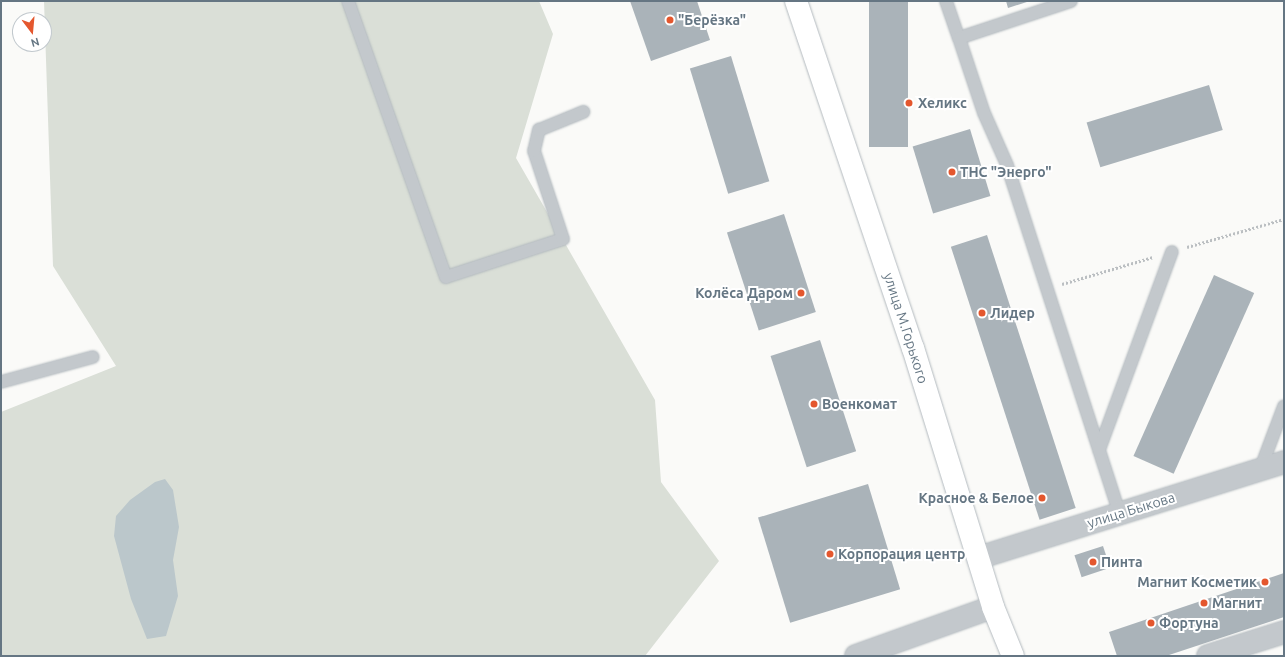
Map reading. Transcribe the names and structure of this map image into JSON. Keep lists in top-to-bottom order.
{
  "streets": {
    "main road": ["улица М.Горького"],
    "street": ["улица Быкова"]
  },
  "crossings": [
    ["улица М.Горького", "улица Быкова"]
  ],
  "places": [
    "\"Берёзка\"",
    "Хеликс",
    "ТНС \"Энерго\"",
    "Колёса Даром",
    "Лидер",
    "Военкомат",
    "Красное & Белое",
    "Корпорация центр",
    "Пинта",
    "Магнит Косметик",
    "Магнит",
    "Фортуна"
  ],
  "north": "bottom"
}
